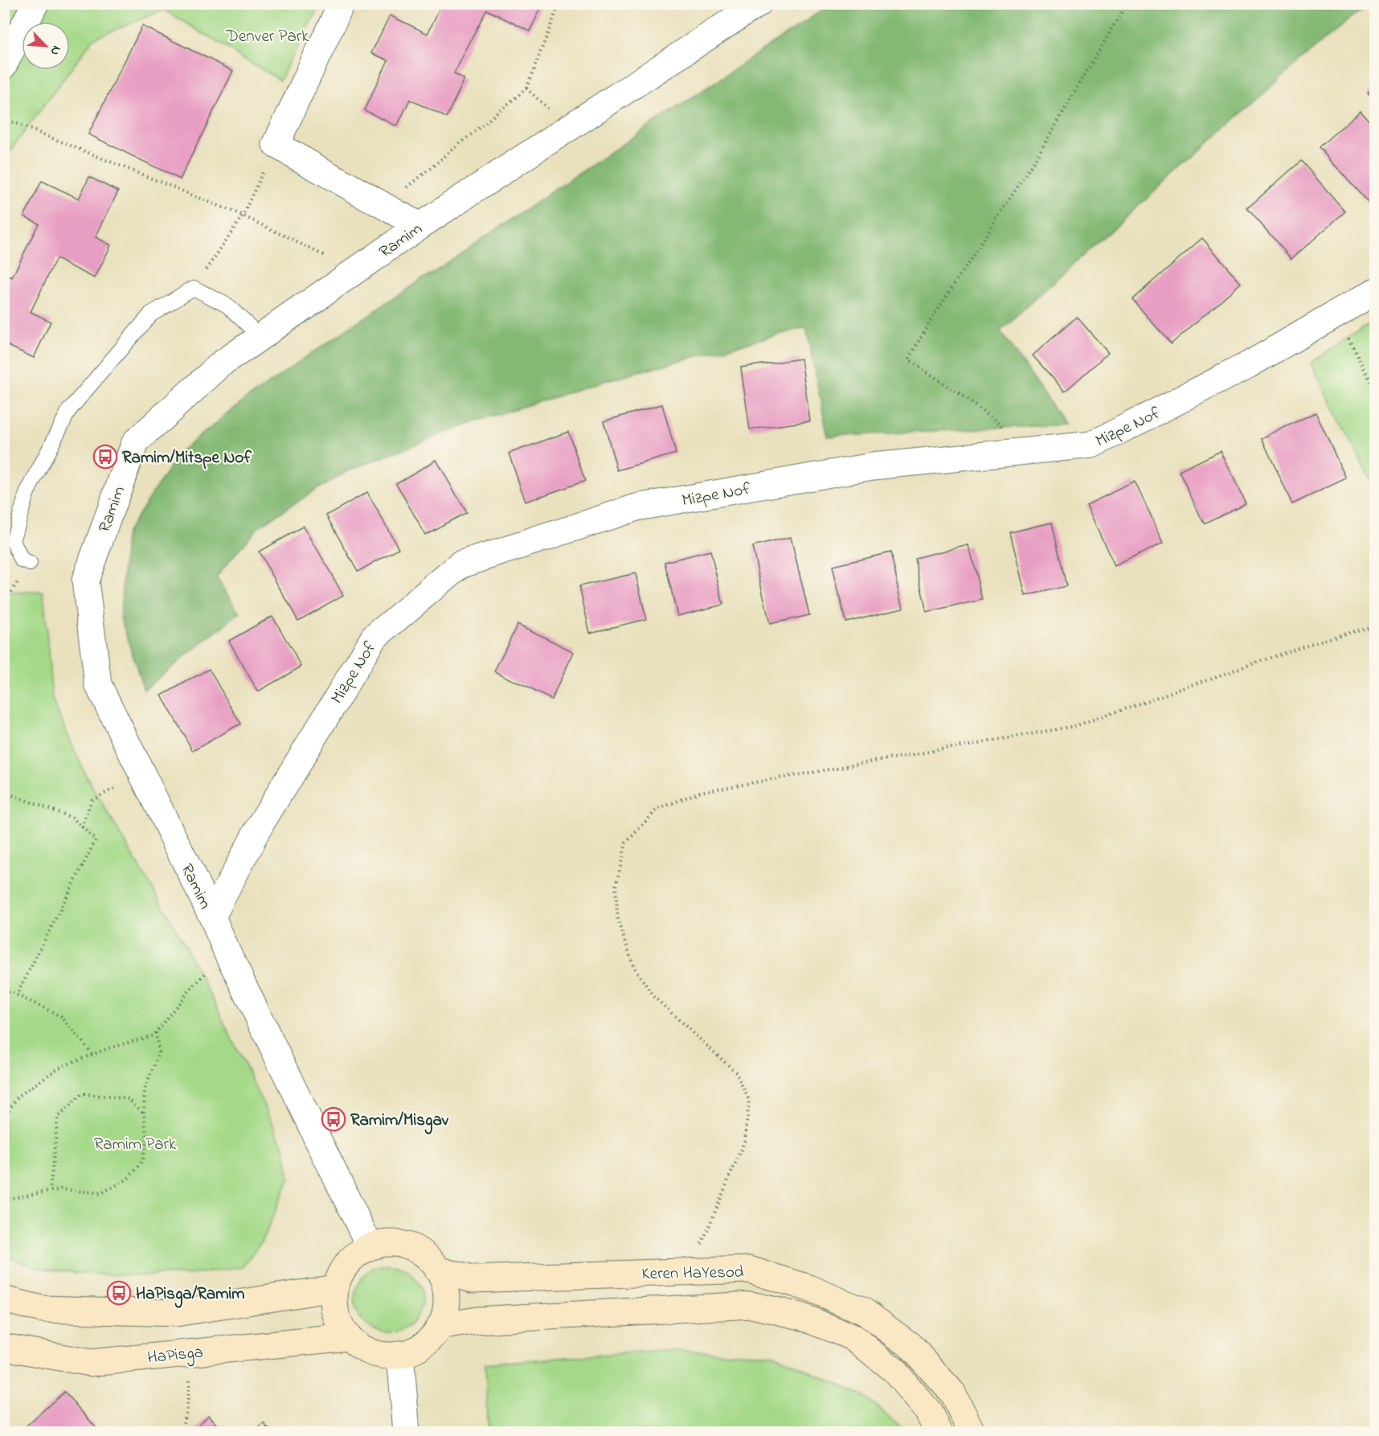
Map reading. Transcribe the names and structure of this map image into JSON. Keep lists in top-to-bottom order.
{
  "streets": {
    "street": [
      "Ramim",
      "Mizpe Nof",
      "Keren HaYesod",
      "HaPisga"
    ]
  },
  "crossings": [
    ["Ramim", "Mizpe Nof"],
    ["Ramim", "Keren HaYesod"],
    ["Ramim", "HaPisga"],
    ["Keren HaYesod", "HaPisga"]
  ],
  "parks": ["Denver Park", "Ramim Park"],
  "places": {
    "bus stop": ["Ramim/Mitspe Nof", "Ramim/Misgav", "HaPisga/Ramim"]
  },
  "north": "bottom right"
}
